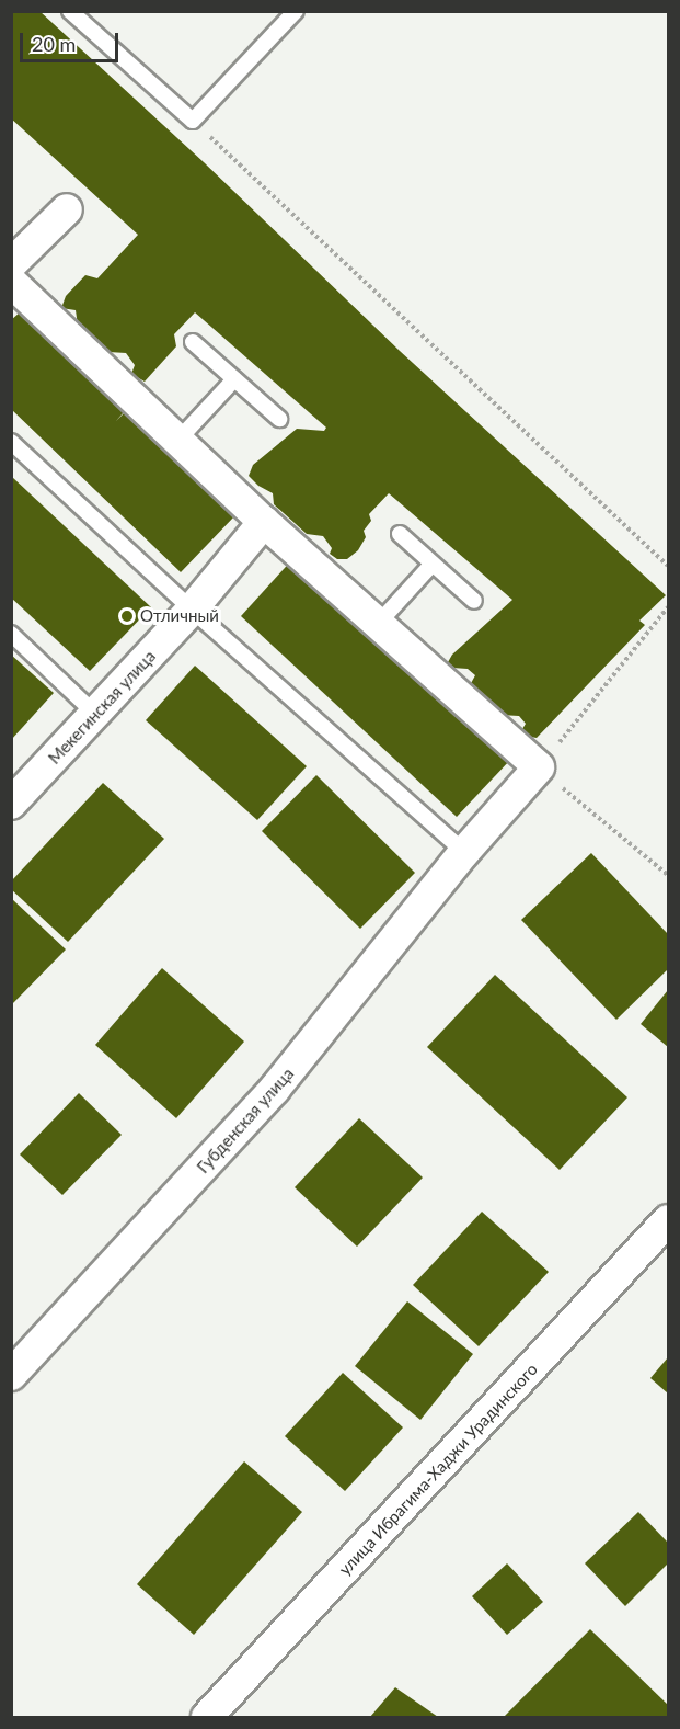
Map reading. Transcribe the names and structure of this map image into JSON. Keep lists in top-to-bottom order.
{
  "streets": {
    "street": ["Мекегинская улица", "Губденская улица", "улица Ибрагима-Хаджи Урадинского"]
  },
  "places": ["Отличный"],
  "scale_bar": "20 m"
}
